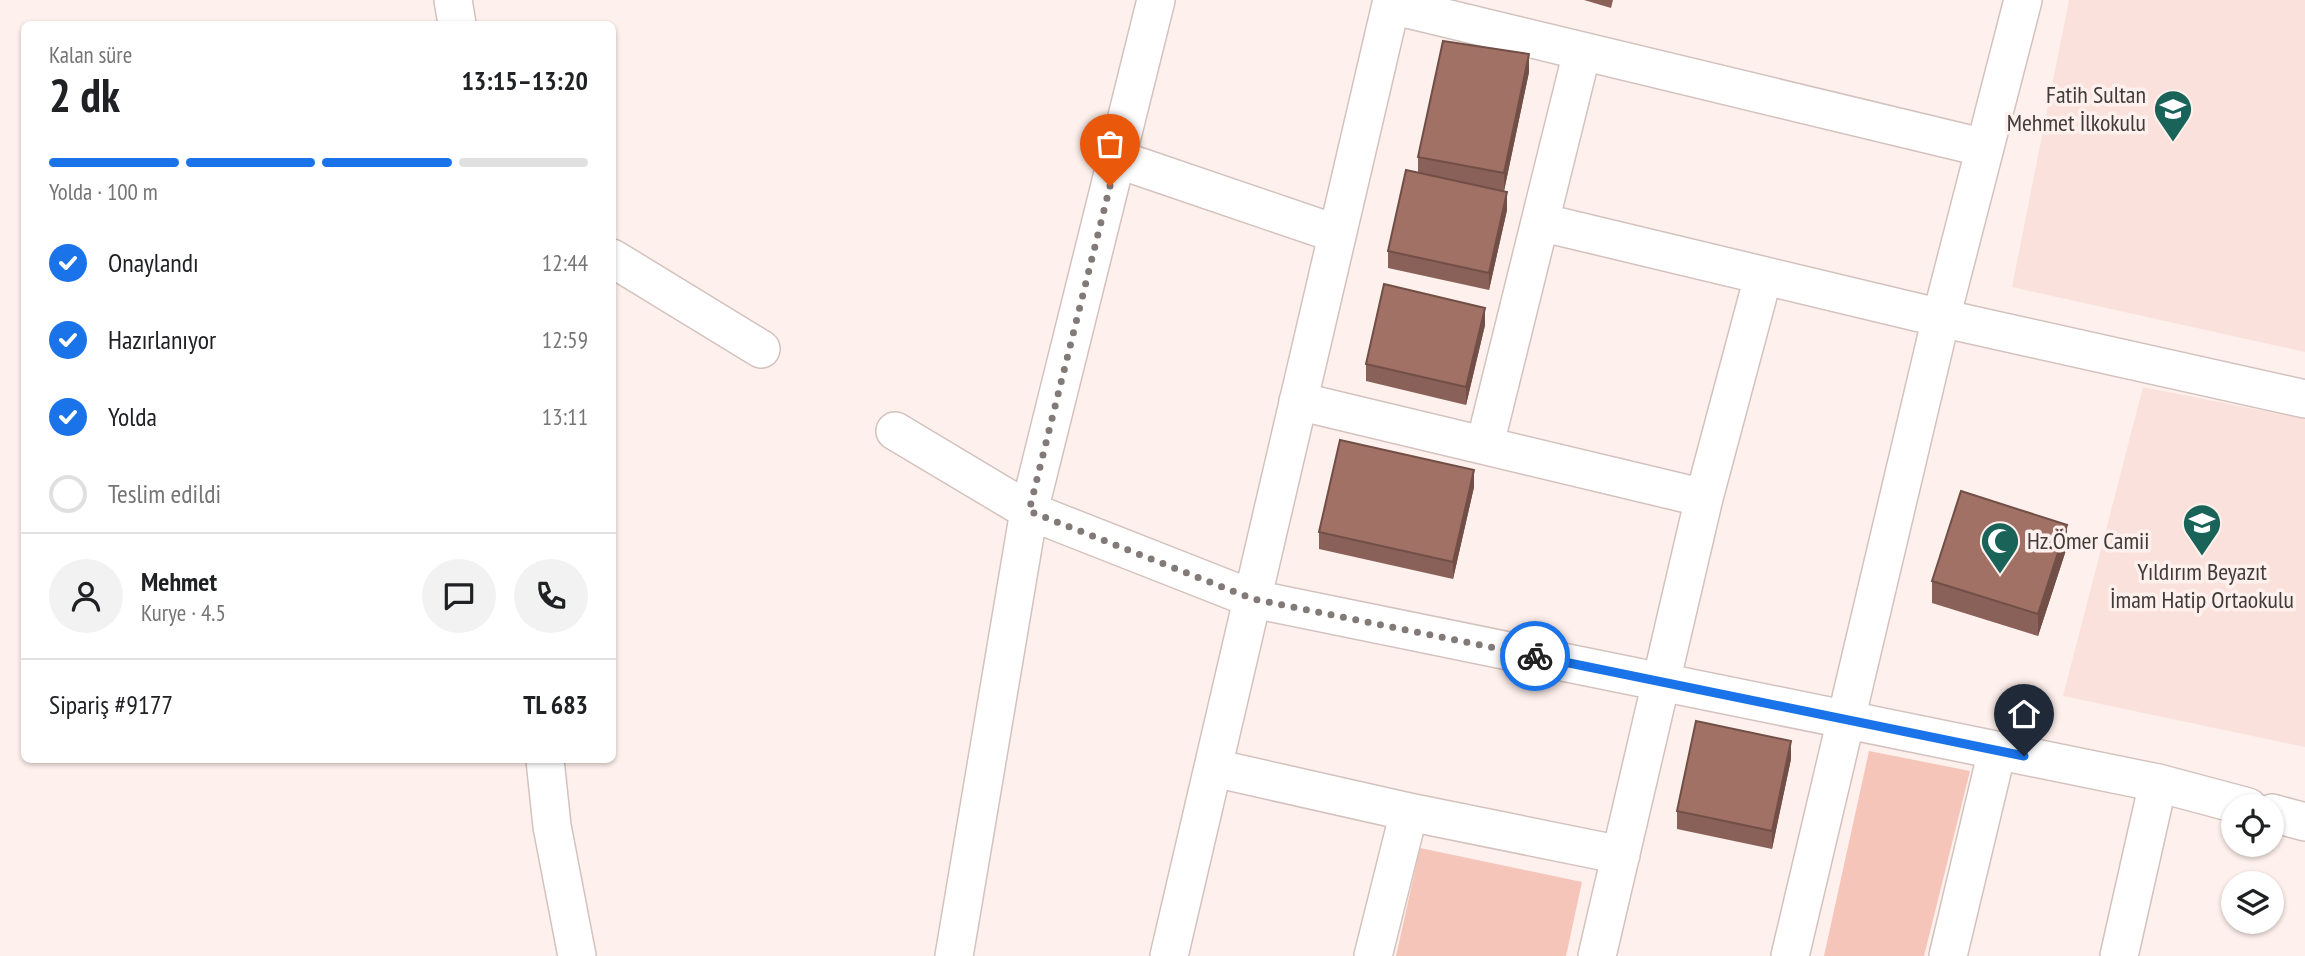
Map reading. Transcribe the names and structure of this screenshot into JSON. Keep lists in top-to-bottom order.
{
  "places": {
    "school or university": ["Fatih Sultan Mehmet İlkokulu", "Yıldırım Beyazıt İmam Hatip Ortaokulu"],
    "mosque": ["Hz.Ömer Camii"]
  },
  "page": {
    "heading": ["2 dk", "Kalan süre", "13:15–13:20"],
    "panel": [
      "Mehmet",
      "Kurye · 4.5",
      "Sipariş #9177",
      "TL 683"
    ],
    "bar": "Yolda · 100 m",
    "list": [
      ["Onaylandı", "12:44"],
      ["Hazırlanıyor", "12:59"],
      ["Yolda", "13:11"],
      "Teslim edildi"
    ]
  }
}
